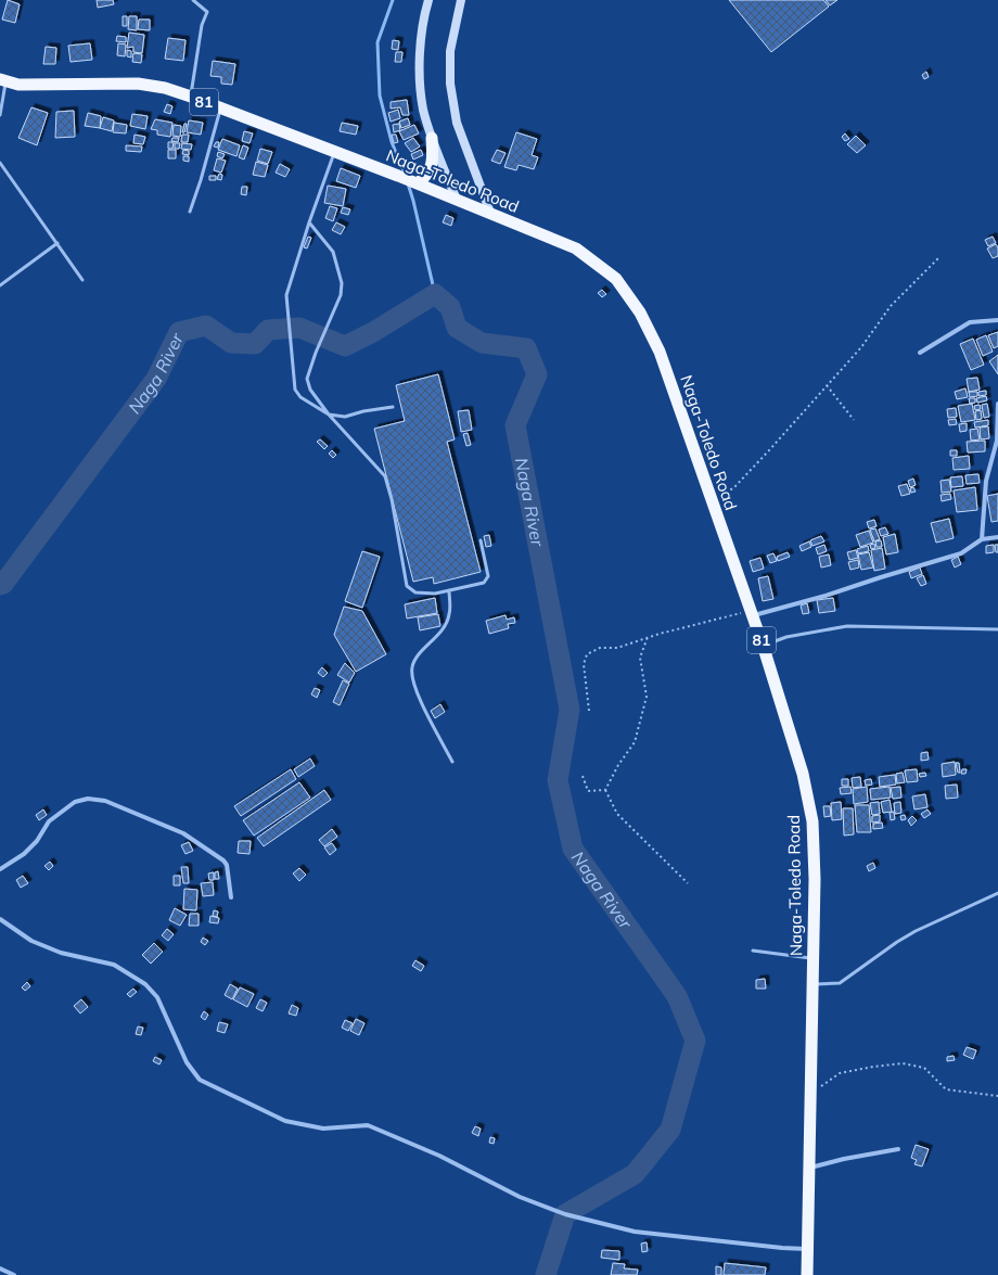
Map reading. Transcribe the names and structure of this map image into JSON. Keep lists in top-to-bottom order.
{
  "streets": {
    "highway": ["81", "Naga-Toledo Road"]
  },
  "water": ["Naga River"]
}
